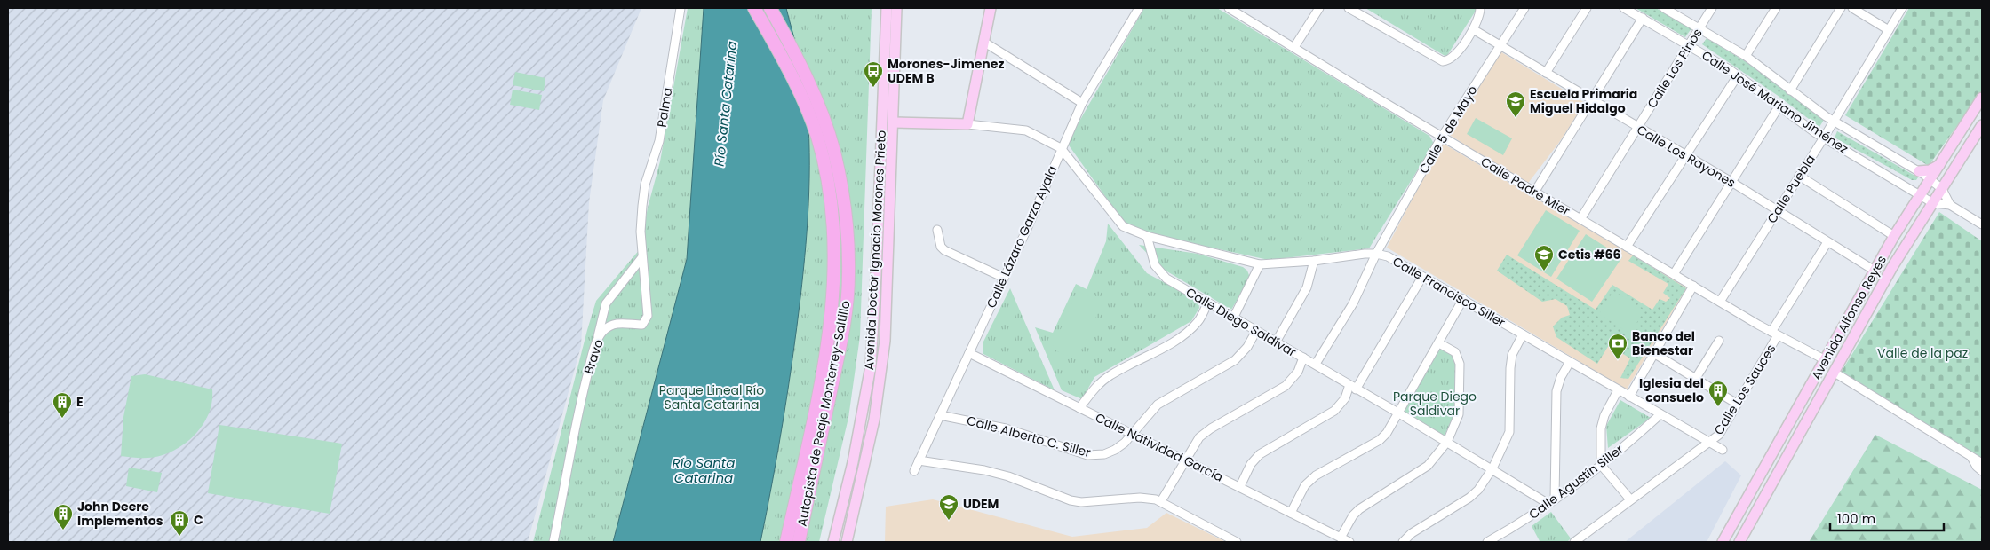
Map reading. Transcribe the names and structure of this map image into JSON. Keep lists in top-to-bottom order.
{
  "streets": {
    "highway": ["Autopista de Peaje Monterrey-Saltillo"],
    "main road": ["Avenida Doctor Ignacio Morones Prieto", "Avenida Alfonso Reyes"],
    "street": [
      "Calle Los Pinos",
      "Calle José Mariano Jiménez",
      "Palma",
      "Calle 5 de Mayo",
      "Calle Los Rayones",
      "Calle Padre Mier",
      "Calle Puebla",
      "Calle Lázaro Garza Ayala",
      "Calle Francisco Siller",
      "Calle Diego Saldívar",
      "Bravo",
      "Calle Los Sauces",
      "Calle Alberto C. Siller",
      "Calle Natividad García",
      "Calle Agustín Siller"
    ]
  },
  "crossings": [
    ["Calle Los Pinos", "Calle José Mariano Jiménez"],
    ["Calle Los Pinos", "Calle Los Rayones"],
    ["Calle Los Pinos", "Calle Padre Mier"],
    ["Calle José Mariano Jiménez", "Calle Puebla"],
    ["Calle José Mariano Jiménez", "Avenida Alfonso Reyes"],
    ["Palma", "Bravo"],
    ["Calle 5 de Mayo", "Calle Los Rayones"],
    ["Calle 5 de Mayo", "Calle Padre Mier"],
    ["Calle 5 de Mayo", "Calle Francisco Siller"],
    ["Calle 5 de Mayo", "Calle Diego Saldívar"],
    ["Calle Los Rayones", "Calle Puebla"],
    ["Calle Los Rayones", "Avenida Alfonso Reyes"],
    ["Calle Los Rayones", "Calle Los Sauces"],
    ["Calle Padre Mier", "Calle Puebla"],
    ["Calle Padre Mier", "Avenida Alfonso Reyes"],
    ["Calle Padre Mier", "Calle Los Sauces"],
    ["Calle Lázaro Garza Ayala", "Calle Alberto C. Siller"],
    ["Calle Lázaro Garza Ayala", "Calle Natividad García"],
    ["Calle Francisco Siller", "Calle Diego Saldívar"],
    ["Calle Francisco Siller", "Calle Los Sauces"],
    ["Calle Francisco Siller", "Calle Agustín Siller"],
    ["Calle Diego Saldívar", "Calle Alberto C. Siller"],
    ["Calle Diego Saldívar", "Calle Agustín Siller"],
    ["Calle Alberto C. Siller", "Calle Natividad García"]
  ],
  "water": ["Río Santa Catarina"],
  "parks": ["Valle de la paz", "Parque Lineal Río Santa Catarina", "Parque Diego Saldivar"],
  "places": {
    "bus stop": ["Morones-Jimenez UDEM B"],
    "school or university": ["Escuela Primaria Miguel Hidalgo", "Cetis #66", "UDEM"],
    "bank": ["Banco del Bienestar"],
    "building": [
      "Iglesia del consuelo",
      "E",
      "John Deere Implementos",
      "C"
    ]
  },
  "scale_bar": "100 m"
}
